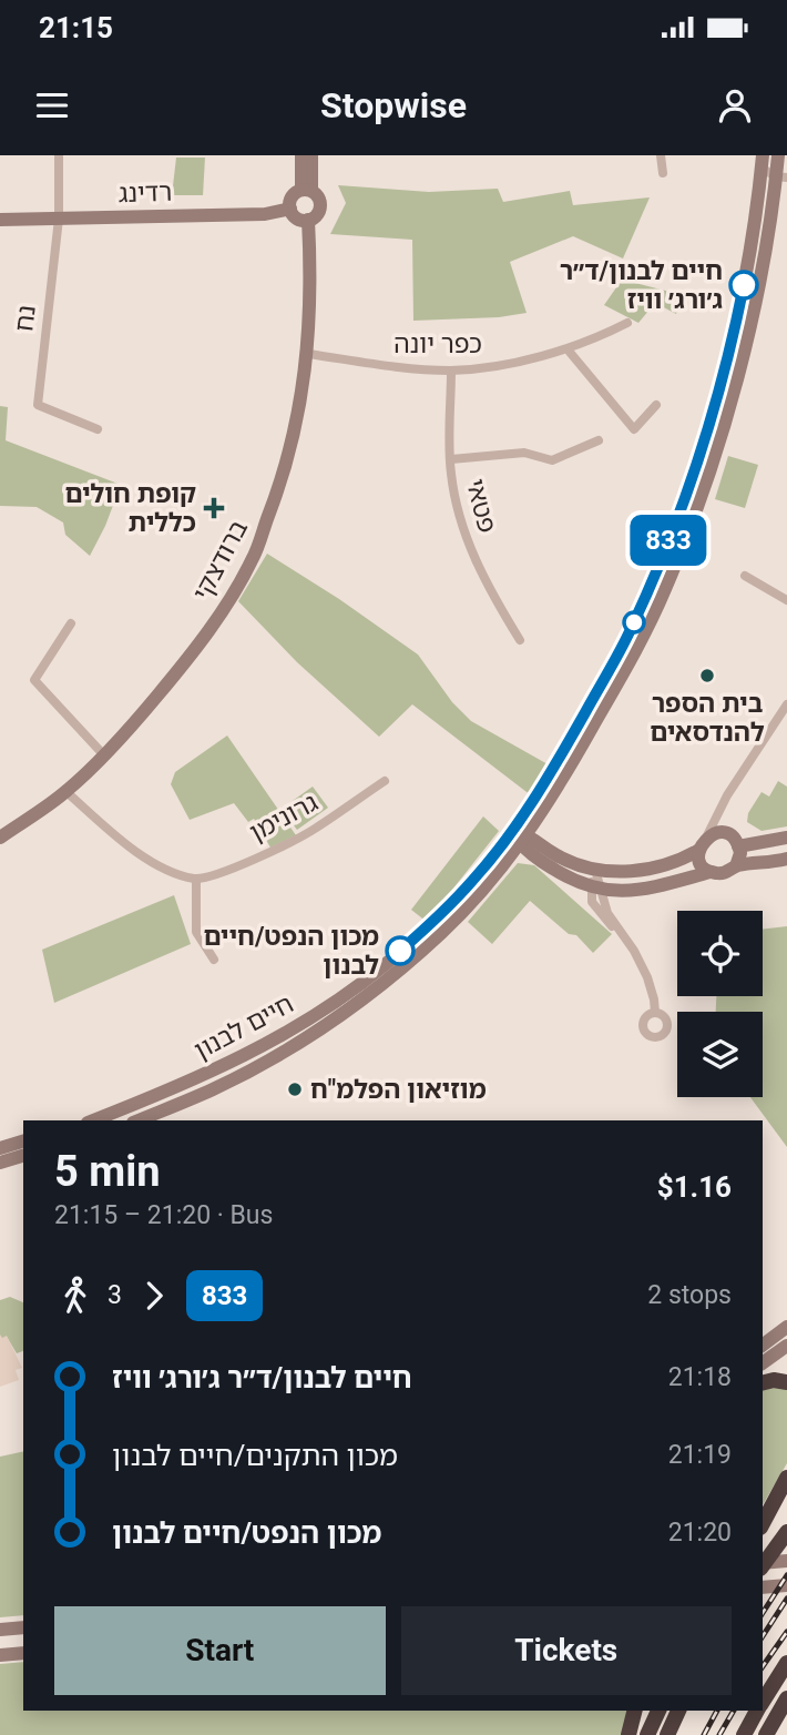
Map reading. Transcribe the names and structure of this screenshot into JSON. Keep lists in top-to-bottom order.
{
  "streets": {
    "main road": ["רדינג", "ברודצקי", "חיים לבנון"],
    "street": [
      "נח",
      "כפר יונה",
      "פטאי",
      "גרונימן"
    ]
  },
  "crossings": [
    ["רדינג", "נח"],
    ["רדינג", "ברודצקי"],
    ["כפר יונה", "פטאי"],
    ["כפר יונה", "ברודצקי"]
  ],
  "places": {
    "other": [
      "חיים לבנון/ד״ר ג׳ורג׳ וויז",
      "בית הספר להנדסאים",
      "מכון הנפט/חיים לבנון",
      "מוזיאון הפלמ\"ח"
    ],
    "health": ["קופת חולים כללית"]
  },
  "lines": ["bus line 833"],
  "page": {
    "status": "21:15",
    "header": "Stopwise",
    "on_map": "833",
    "heading": ["5 min", "21:15 – 21:20 · Bus", "$1.16"],
    "legs": ["3", "833", "2 stops"],
    "list": [
      {
        "name": "חיים לבנון/ד״ר ג׳ורג׳ וויז",
        "value": "21:18"
      },
      {
        "name": "מכון התקנים/חיים לבנון",
        "value": "21:19"
      },
      {
        "name": "מכון הנפט/חיים לבנון",
        "value": "21:20"
      }
    ],
    "buttons": ["Start", "Tickets"]
  }
}
